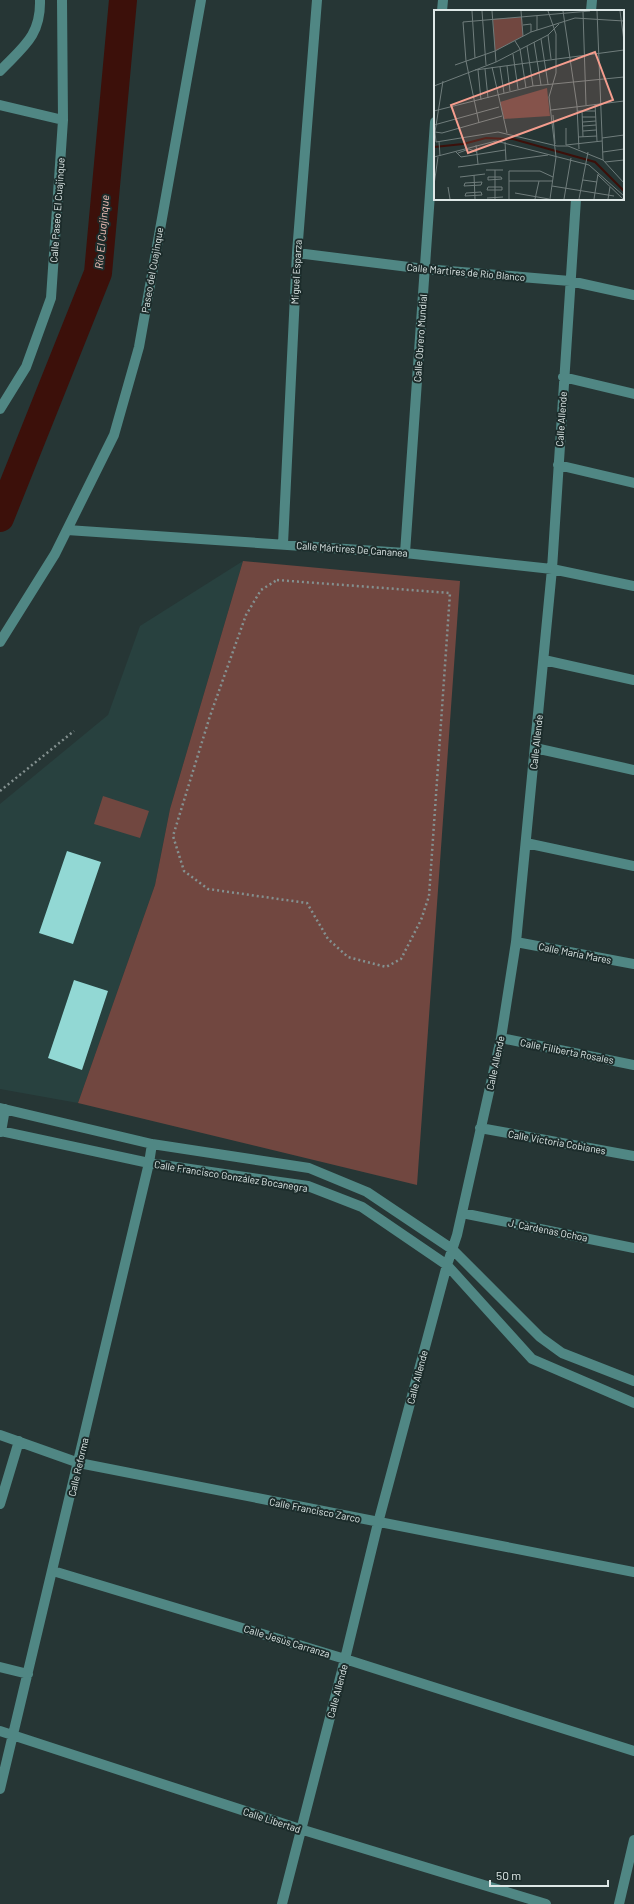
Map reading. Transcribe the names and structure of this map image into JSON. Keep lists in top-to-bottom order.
{
  "streets": {
    "street": [
      "Calle Paseo El Cuajinque",
      "Paseo del Cuajinque",
      "Miguel Esparza",
      "Calle Martires de Río Blanco",
      "Calle Obrero Mundial",
      "Calle Allende",
      "Calle Mártires De Cananea",
      "Calle María Mares",
      "Calle Filiberta Rosales",
      "Calle Victoria Cobianes",
      "Calle Francisco González Bocanegra",
      "J. Cárdenas Ochoa",
      "Calle Reforma",
      "Calle Francisco Zarco",
      "Calle Jesús Carranza",
      "Calle Libertad"
    ]
  },
  "crossings": [
    ["Paseo del Cuajinque", "Calle Mártires De Cananea"],
    ["Miguel Esparza", "Calle Martires de Río Blanco"],
    ["Miguel Esparza", "Calle Mártires De Cananea"],
    ["Calle Martires de Río Blanco", "Calle Obrero Mundial"],
    ["Calle Martires de Río Blanco", "Calle Allende"],
    ["Calle Obrero Mundial", "Calle Mártires De Cananea"],
    ["Calle Allende", "Calle Mártires De Cananea"],
    ["Calle Allende", "Calle María Mares"],
    ["Calle Allende", "Calle Filiberta Rosales"],
    ["Calle Allende", "Calle Victoria Cobianes"],
    ["Calle Allende", "Calle Francisco González Bocanegra"],
    ["Calle Allende", "J. Cárdenas Ochoa"],
    ["Calle Allende", "Calle Francisco Zarco"],
    ["Calle Allende", "Calle Jesús Carranza"],
    ["Calle Allende", "Calle Libertad"],
    ["Calle Francisco González Bocanegra", "Calle Reforma"],
    ["Calle Reforma", "Calle Francisco Zarco"],
    ["Calle Reforma", "Calle Jesús Carranza"],
    ["Calle Reforma", "Calle Libertad"]
  ],
  "water": ["Río El Cuajinque"],
  "scale_bar": "50 m"
}
